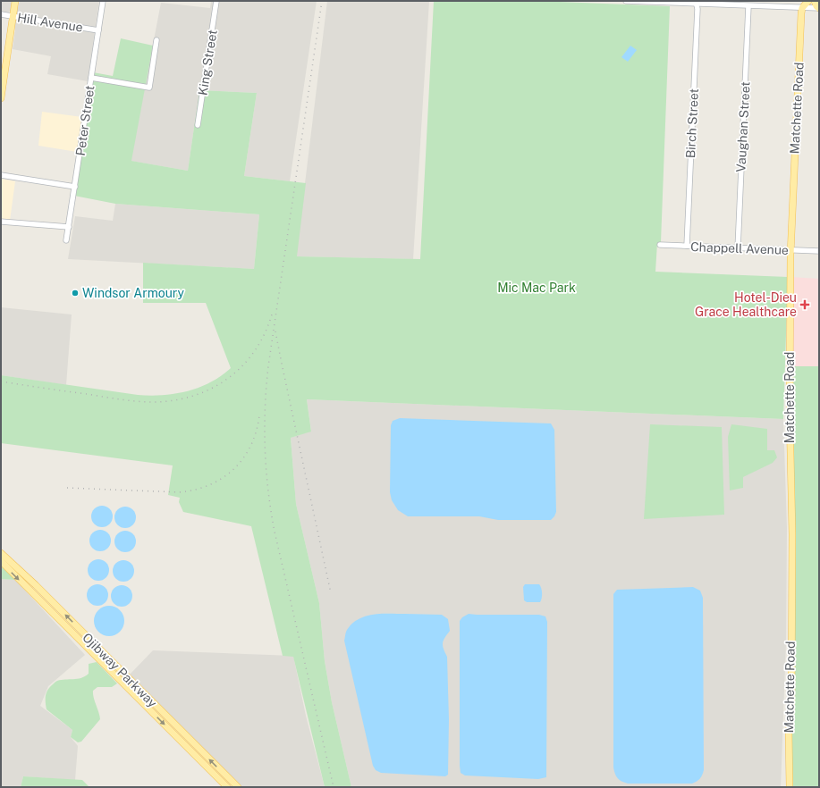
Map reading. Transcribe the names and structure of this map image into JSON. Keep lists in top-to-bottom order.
{
  "streets": {
    "main road": ["Matchette Road", "Ojibway Parkway"],
    "street": [
      "Hill Avenue",
      "King Street",
      "Peter Street",
      "Birch Street",
      "Vaughan Street",
      "Chappell Avenue"
    ]
  },
  "crossings": [
    ["Hill Avenue", "Peter Street"],
    ["Matchette Road", "Chappell Avenue"],
    ["Birch Street", "Chappell Avenue"],
    ["Vaughan Street", "Chappell Avenue"]
  ],
  "parks": ["Mic Mac Park"],
  "places": {
    "other": ["Windsor Armoury"],
    "health": ["Hotel-Dieu Grace Healthcare"]
  }
}
